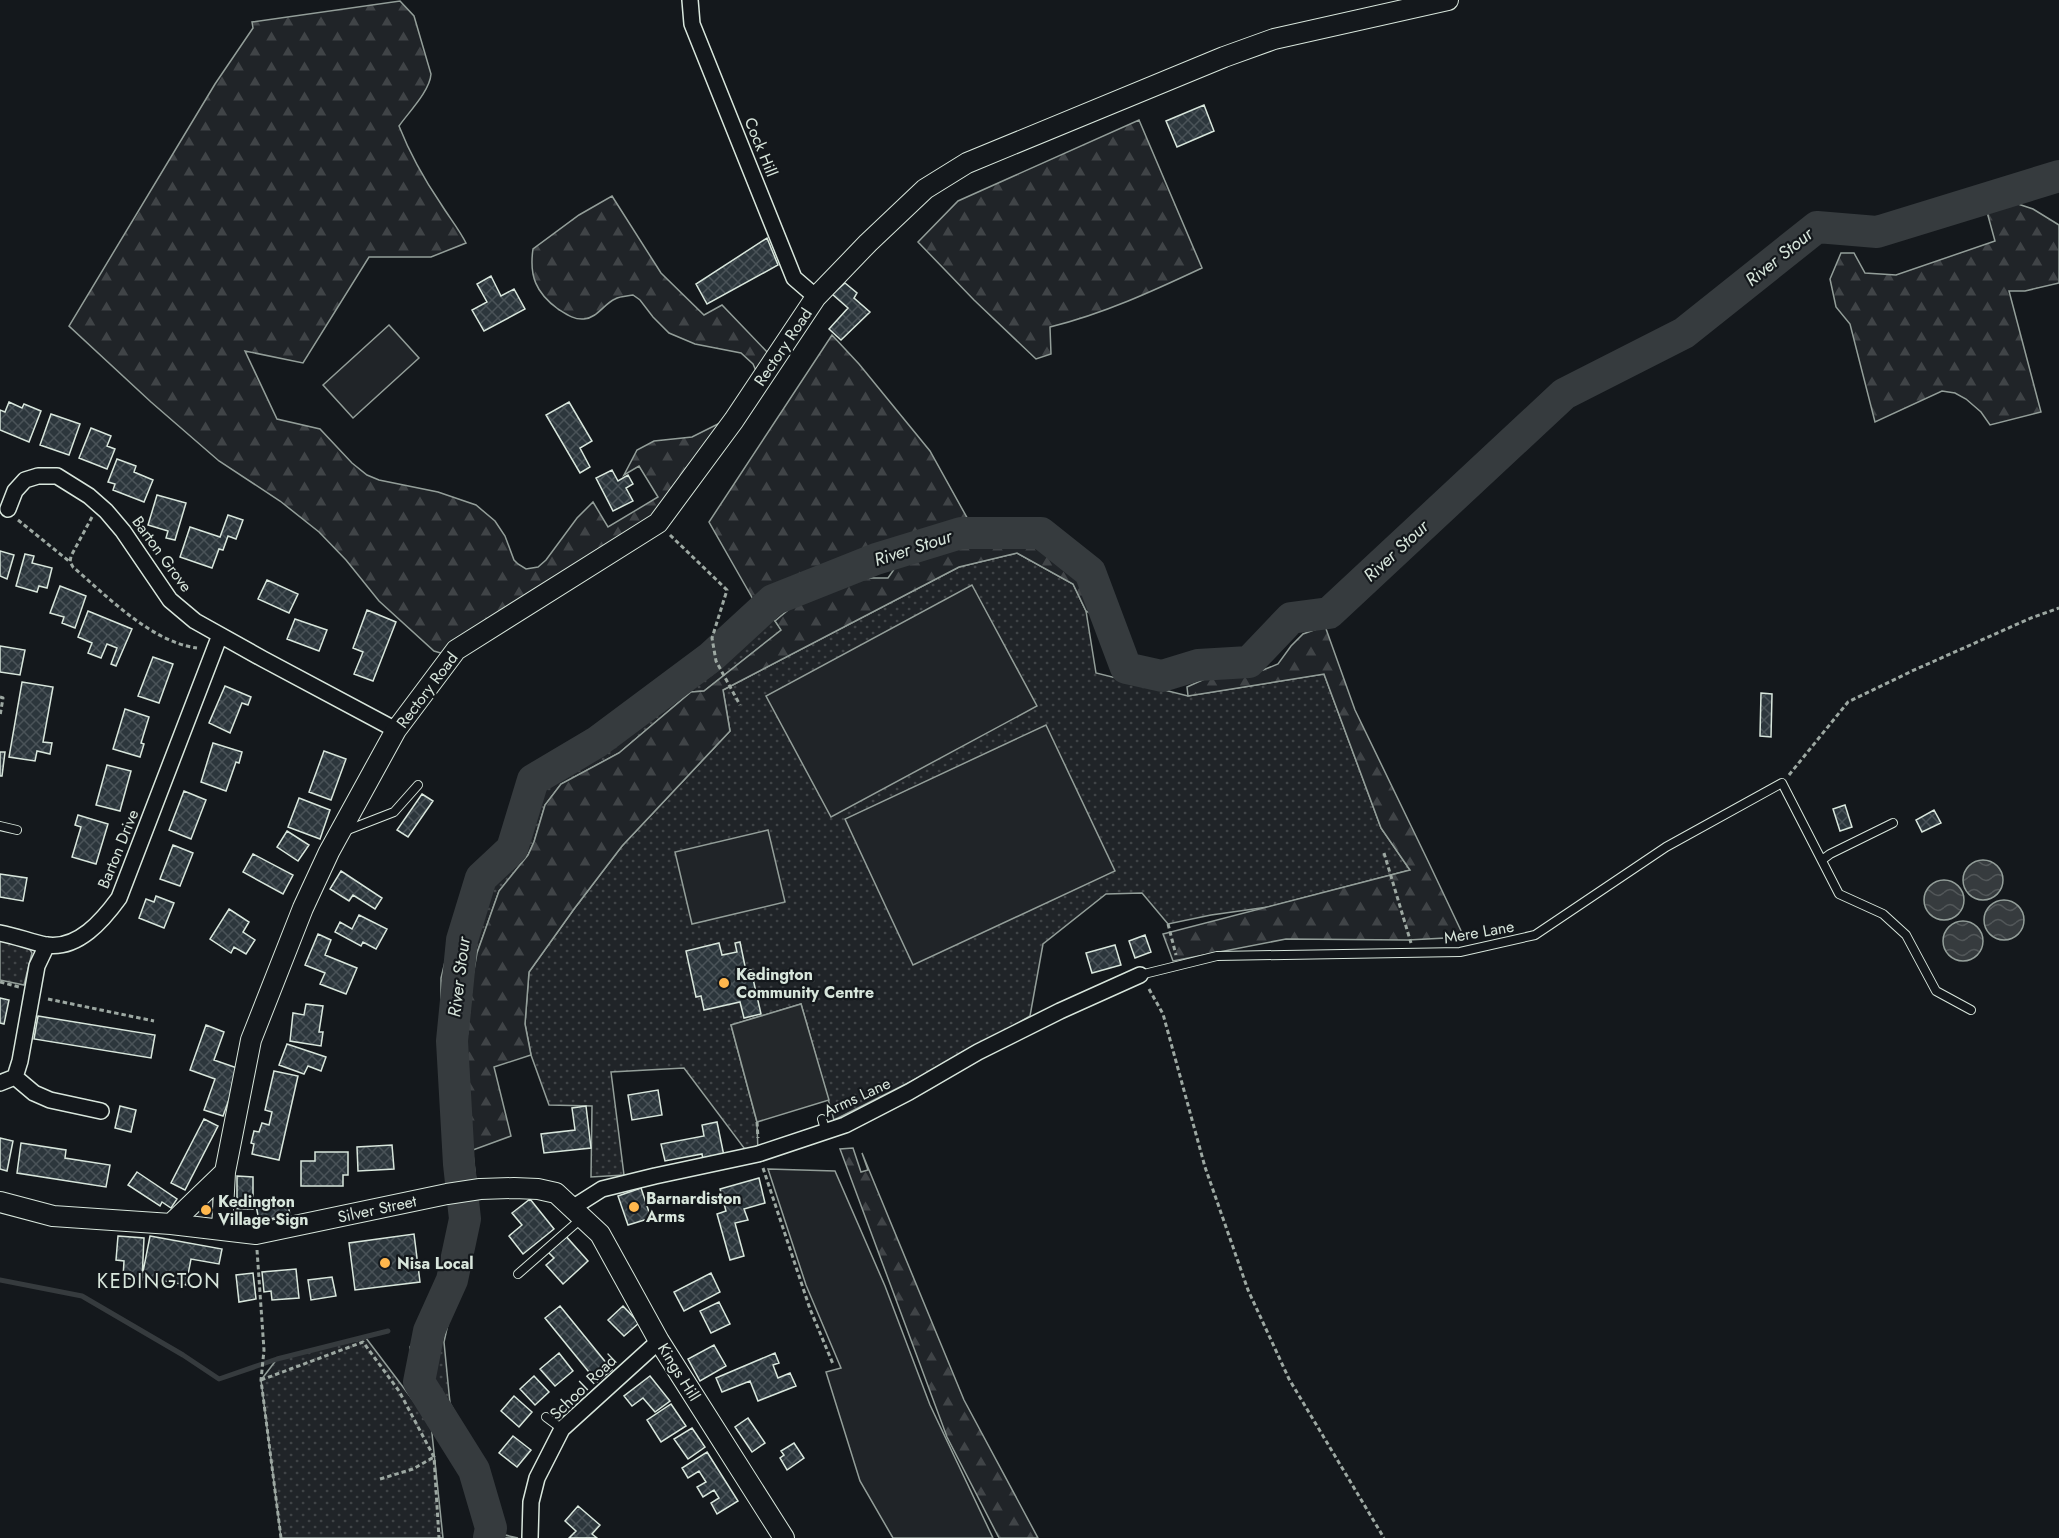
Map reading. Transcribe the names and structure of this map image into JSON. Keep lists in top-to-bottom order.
{
  "streets": {
    "street": [
      "Cock Hill",
      "Rectory Road",
      "Barton Grove",
      "Barton Drive",
      "Arms Lane",
      "Silver Street",
      "Kings Hill",
      "School Road"
    ],
    "lane": ["Mere Lane"]
  },
  "crossings": [
    ["Cock Hill", "Rectory Road"],
    ["Rectory Road", "Barton Grove"],
    ["Rectory Road", "Silver Street"],
    ["Barton Grove", "Barton Drive"],
    ["Mere Lane", "Arms Lane"],
    ["Arms Lane", "Silver Street"],
    ["Arms Lane", "Kings Hill"],
    ["Silver Street", "Kings Hill"],
    ["Kings Hill", "School Road"]
  ],
  "districts": ["KEDINGTON"],
  "water": ["River Stour"],
  "places": [
    "Kedington Community Centre",
    "Barnardiston Arms",
    "Kedington Village Sign",
    "Nisa Local"
  ]
}
